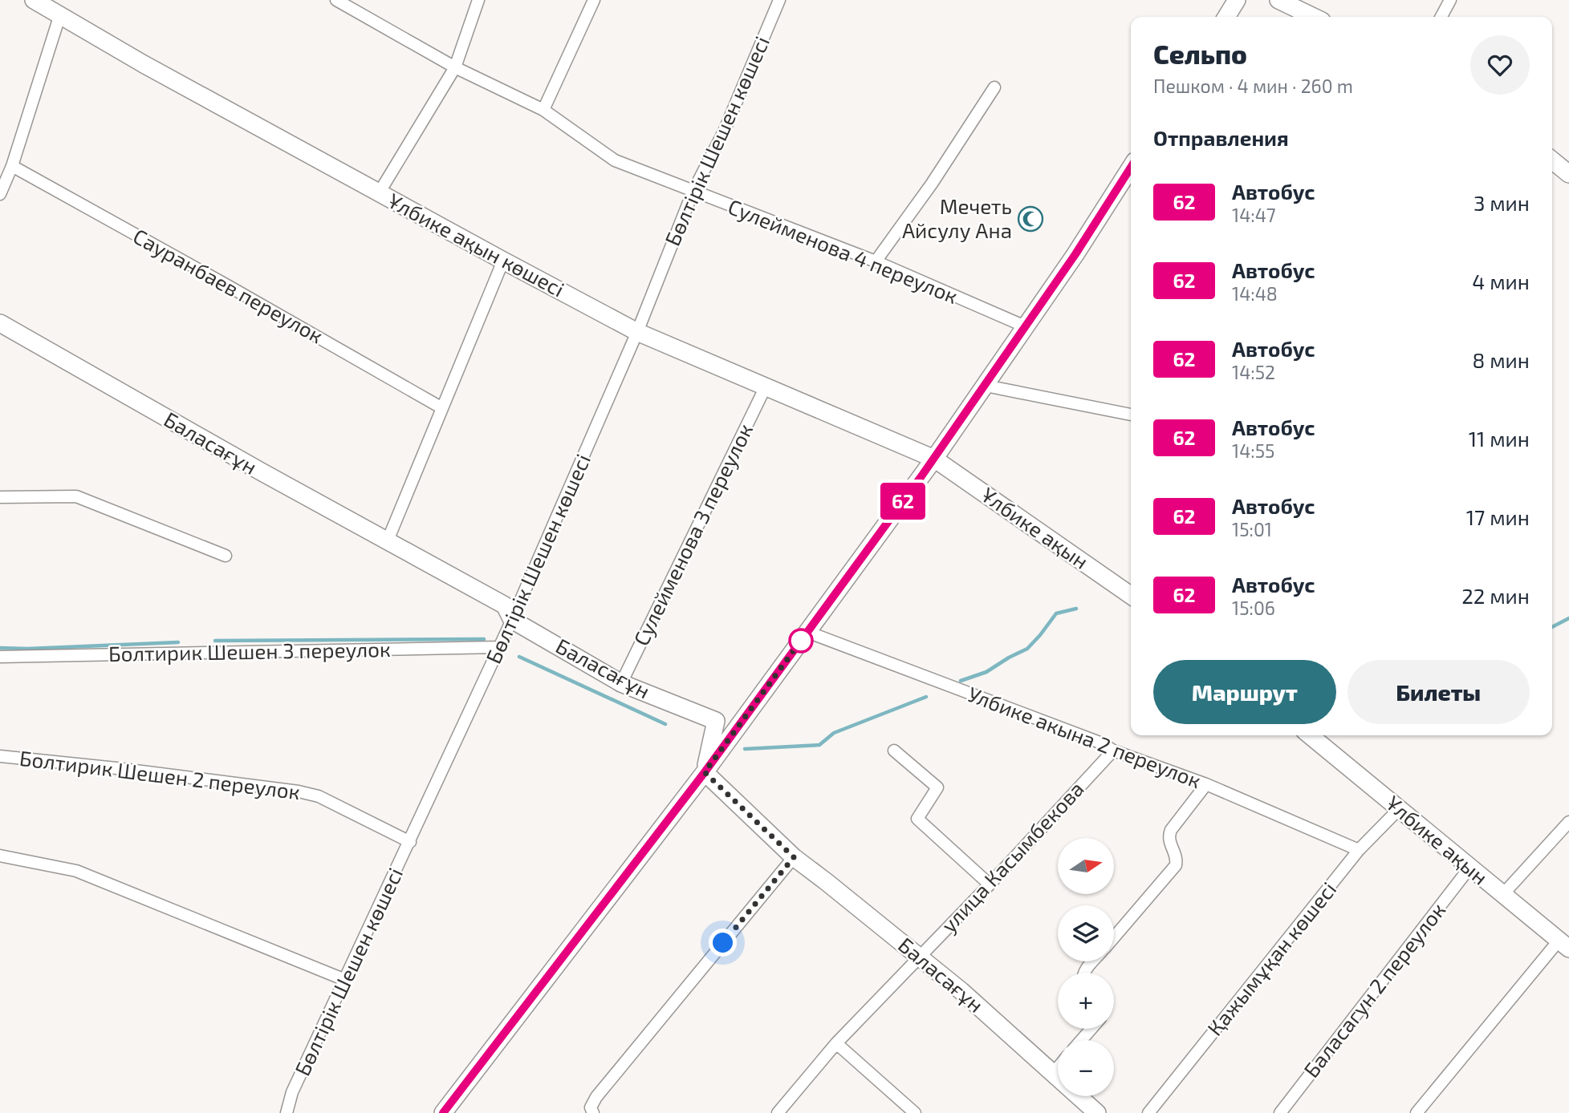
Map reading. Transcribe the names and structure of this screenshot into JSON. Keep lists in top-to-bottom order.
{
  "streets": {
    "main road": ["Ұлбике ақын көшесі", "Баласағұн", "Ұлбике ақын"],
    "street": [
      "Бөлтірік Шешен көшесі",
      "Сулейменова 4 переулок",
      "Сауранбаев переулок",
      "Сулейменова 3 переулок",
      "Болтирик Шешен 3 переулок",
      "Улбике акына 2 переулок",
      "Болтирик Шешен 2 переулок",
      "улица Касымбекова",
      "Қажымұқан көшесі",
      "Баласагун 2 переулок"
    ]
  },
  "crossings": [
    ["Бөлтірік Шешен көшесі", "Ұлбике ақын көшесі"],
    ["Бөлтірік Шешен көшесі", "Сулейменова 4 переулок"],
    ["Бөлтірік Шешен көшесі", "Баласағұн"],
    ["Бөлтірік Шешен көшесі", "Болтирик Шешен 3 переулок"],
    ["Бөлтірік Шешен көшесі", "Болтирик Шешен 2 переулок"],
    ["Ұлбике ақын көшесі", "Ұлбике ақын"],
    ["Ұлбике ақын көшесі", "Сулейменова 3 переулок"],
    ["Баласағұн", "Сулейменова 3 переулок"],
    ["Баласағұн", "улица Касымбекова"],
    ["Ұлбике ақын", "Қажымұқан көшесі"],
    ["Ұлбике ақын", "Баласагун 2 переулок"],
    ["Улбике акына 2 переулок", "улица Касымбекова"],
    ["Улбике акына 2 переулок", "Қажымұқан көшесі"]
  ],
  "places": {
    "mosque": ["Мечеть Айсулу Ана"]
  },
  "lines": ["bus line 62"],
  "north": "right",
  "page": {
    "on_map": "62",
    "heading": [
      ["Сельпо", "Пешком · 4 мин · 260 m"],
      "Отправления"
    ],
    "list": [
      {
        "mark": "62",
        "name": "Автобус",
        "note": "14:47",
        "value": "3 мин"
      },
      {
        "mark": "62",
        "name": "Автобус",
        "note": "14:48",
        "value": "4 мин"
      },
      {
        "mark": "62",
        "name": "Автобус",
        "note": "14:52",
        "value": "8 мин"
      },
      {
        "mark": "62",
        "name": "Автобус",
        "note": "14:55",
        "value": "11 мин"
      },
      {
        "mark": "62",
        "name": "Автобус",
        "note": "15:01",
        "value": "17 мин"
      },
      {
        "mark": "62",
        "name": "Автобус",
        "note": "15:06",
        "value": "22 мин"
      }
    ],
    "buttons": ["Маршрут", "Билеты"],
    "map_buttons": ["+", "−"]
  }
}
